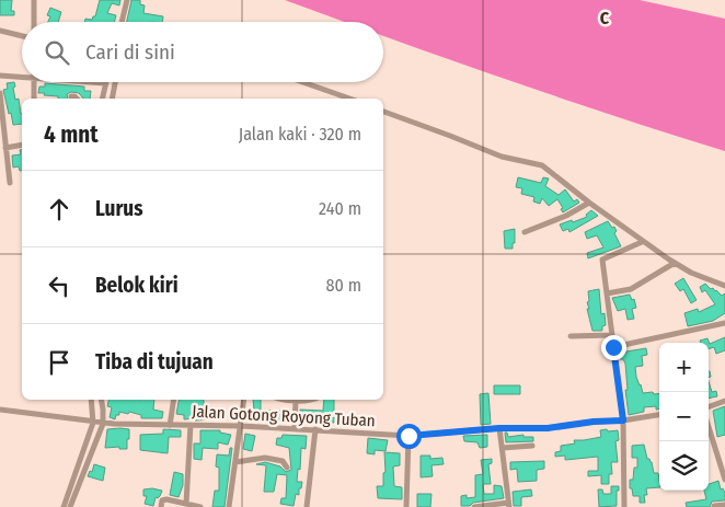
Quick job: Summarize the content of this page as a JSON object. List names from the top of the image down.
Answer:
{
  "streets": {
    "street": ["Jalan Gotong Royong Tuban"]
  },
  "page": {
    "search": "Cari di sini",
    "heading": ["4 mnt", "Jalan kaki · 320 m"],
    "list": [
      ["Lurus", "240 m"],
      ["Belok kiri", "80 m"],
      "Tiba di tujuan"
    ],
    "map_buttons": ["+", "−"]
  },
  "grid": {
    "columns": ["C"]
  }
}
